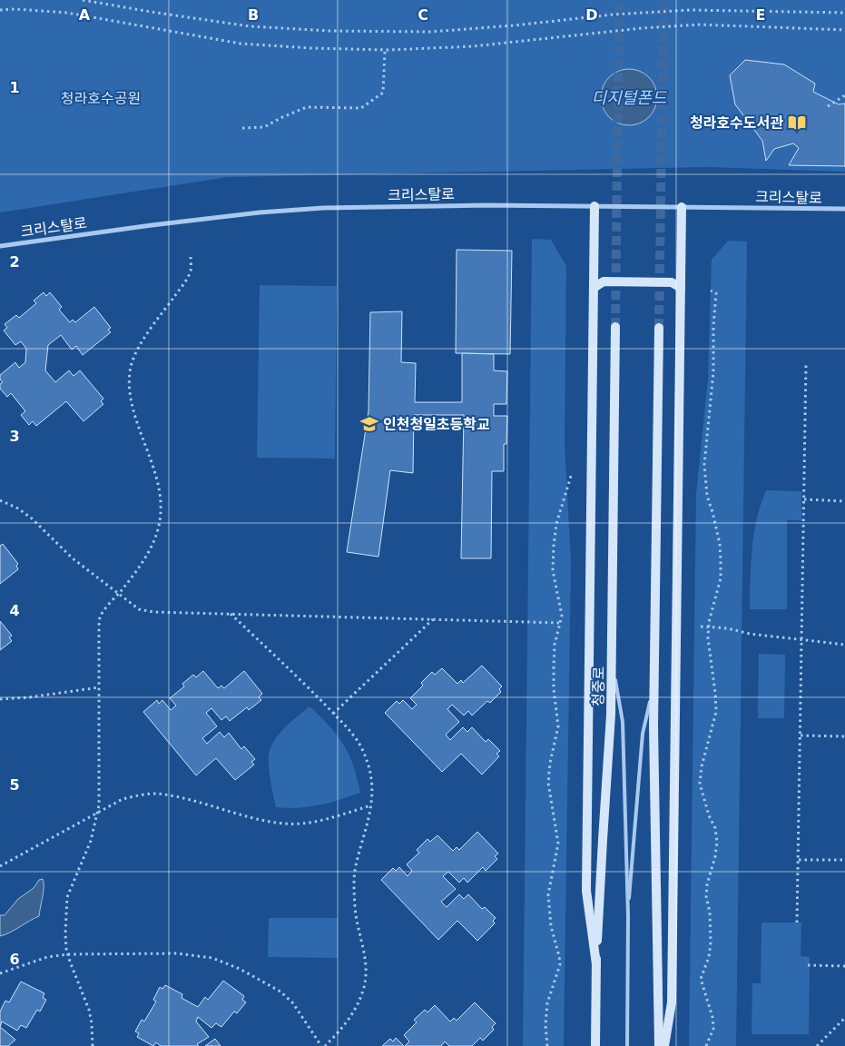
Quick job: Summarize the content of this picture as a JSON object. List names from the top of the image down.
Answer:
{
  "streets": {
    "street": ["크리스탈로", "청중로"]
  },
  "water": ["디지털폰드"],
  "parks": ["청라호수공원"],
  "places": {
    "library": ["청라호수도서관"],
    "school or university": ["인천청일초등학교"]
  },
  "grid": {
    "columns": [
      "A",
      "B",
      "C",
      "D",
      "E"
    ],
    "rows": [
      "1",
      "2",
      "3",
      "4",
      "5",
      "6"
    ]
  }
}
